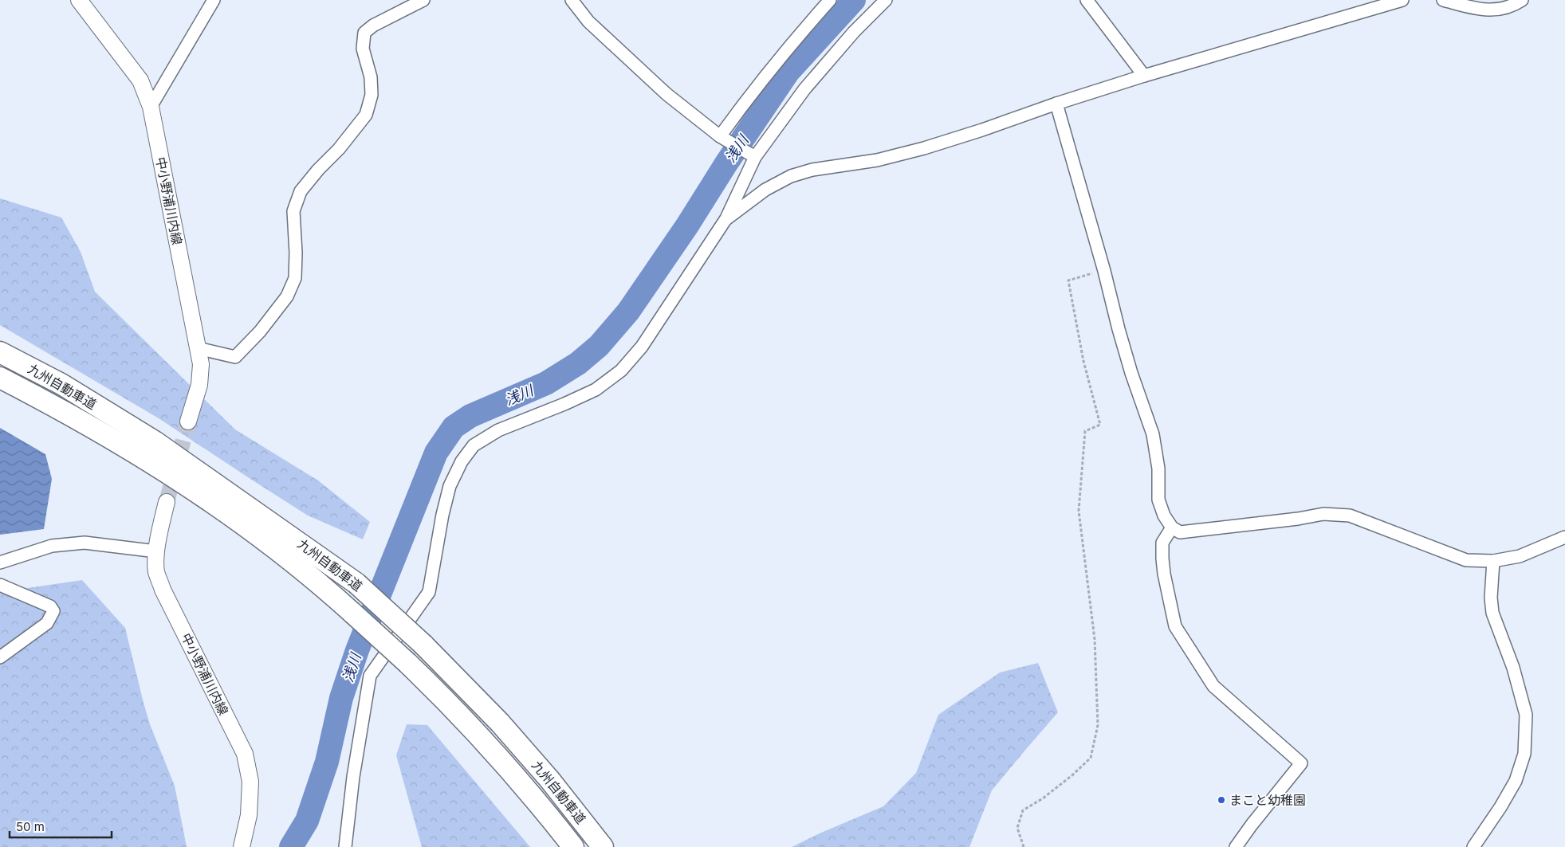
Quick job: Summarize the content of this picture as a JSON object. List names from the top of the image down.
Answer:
{
  "streets": {
    "highway": ["九州自動車道"],
    "main road": ["中小野浦川内線"]
  },
  "water": ["浅川"],
  "places": ["まこと幼稚園"],
  "scale_bar": "50 m"
}
